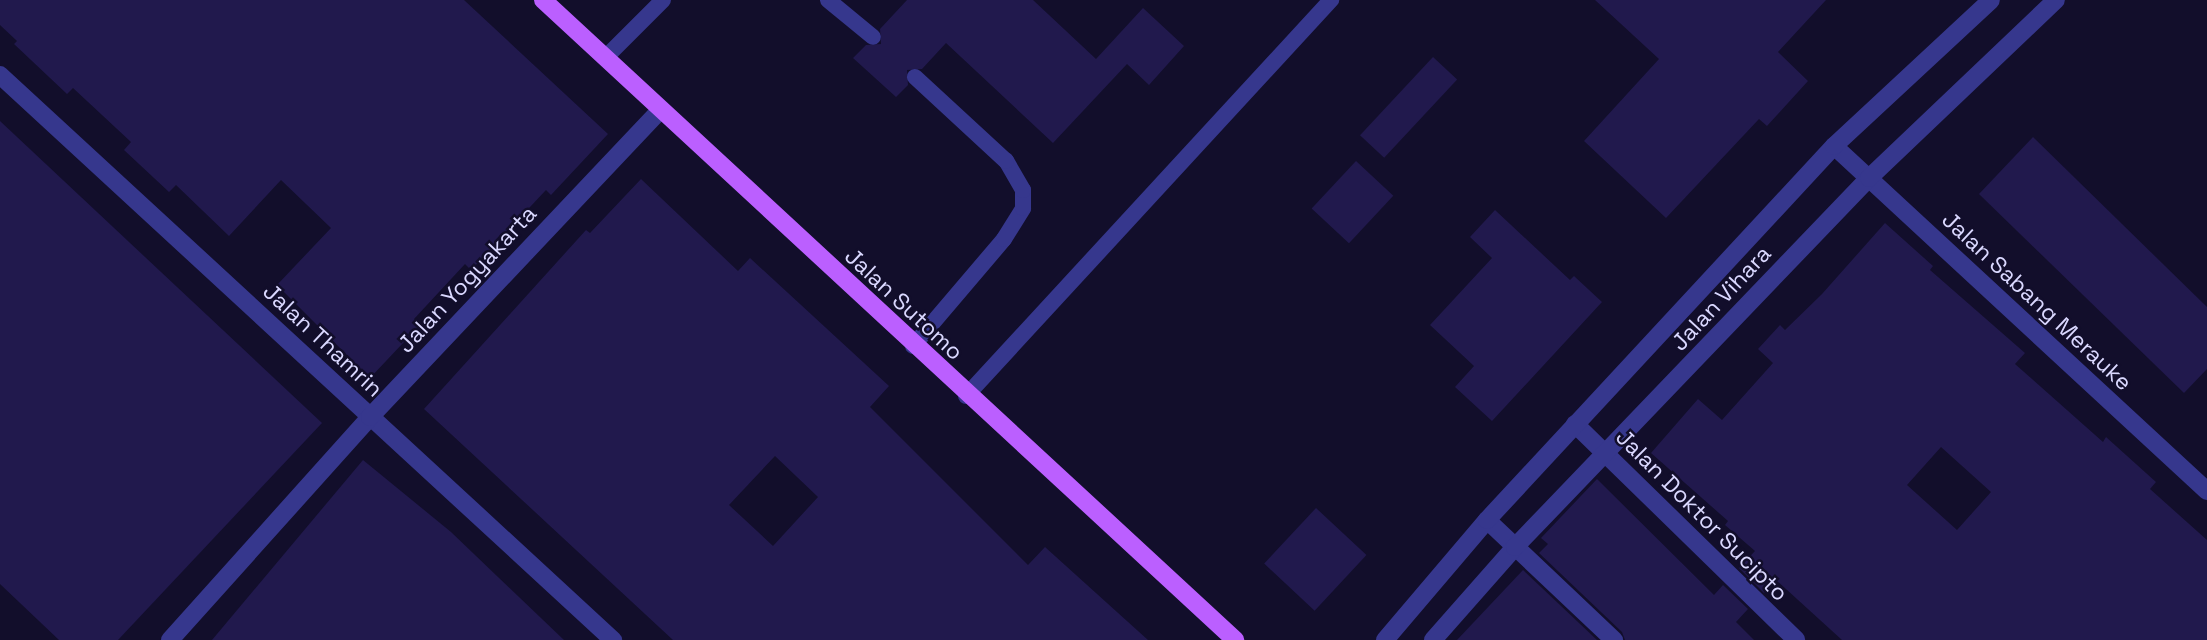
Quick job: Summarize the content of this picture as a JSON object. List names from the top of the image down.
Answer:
{
  "streets": {
    "main road": ["Jalan Sutomo"],
    "street": [
      "Jalan Yogyakarta",
      "Jalan Vihara",
      "Jalan Sabang Merauke",
      "Jalan Thamrin",
      "Jalan Doktor Sucipto"
    ]
  },
  "crossings": [
    ["Jalan Yogyakarta", "Jalan Sutomo"],
    ["Jalan Yogyakarta", "Jalan Thamrin"],
    ["Jalan Vihara", "Jalan Sabang Merauke"],
    ["Jalan Vihara", "Jalan Doktor Sucipto"]
  ]
}
